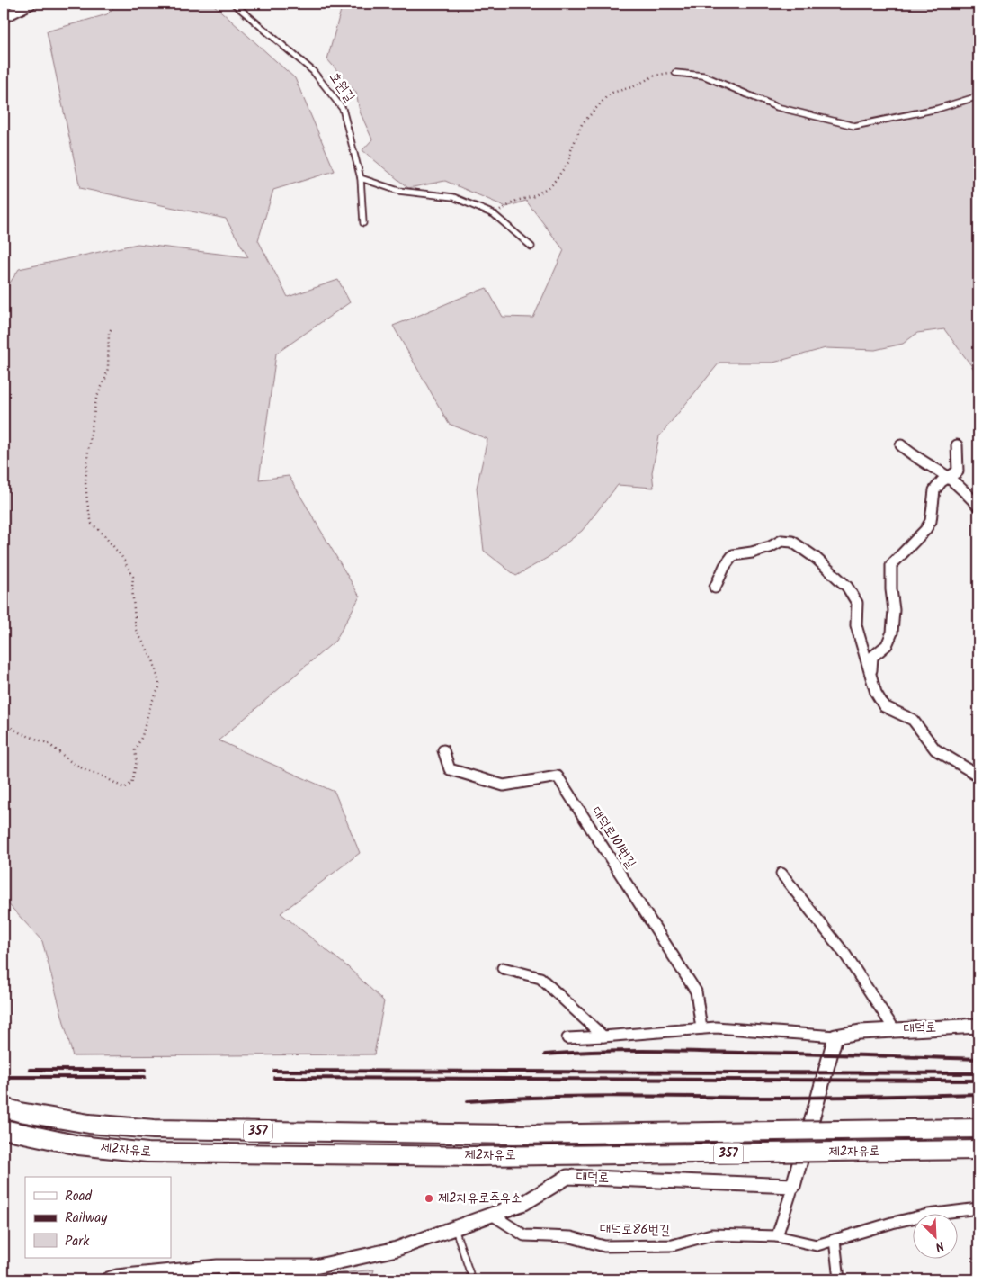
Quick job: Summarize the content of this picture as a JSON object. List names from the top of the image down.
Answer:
{
  "streets": {
    "highway": ["357", "제2자유로"],
    "street": ["대덕로101번길", "대덕로", "대덕로86번길"],
    "lane": ["호원길"]
  },
  "crossings": [
    ["대덕로101번길", "대덕로"],
    ["대덕로", "대덕로86번길"]
  ],
  "places": ["제2자유로주유소"],
  "legend": ["Road", "Railway", "Park"],
  "north": "bottom right"
}
